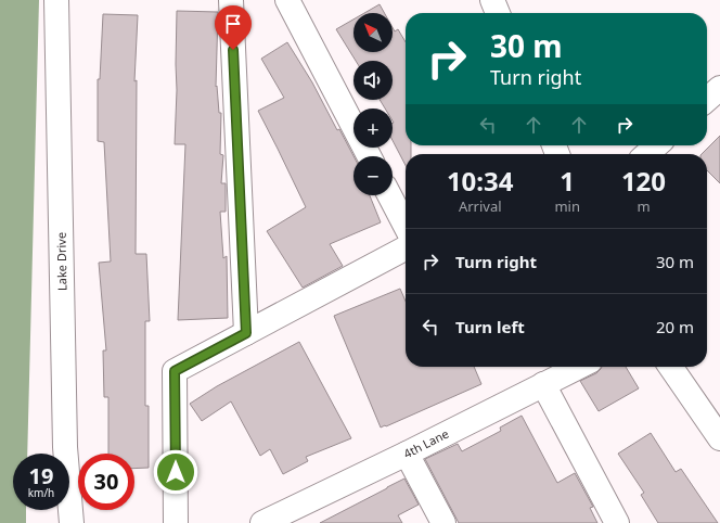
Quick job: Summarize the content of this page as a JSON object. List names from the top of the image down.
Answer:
{
  "streets": {
    "street": ["Lake Drive", "4th Lane"]
  },
  "north": "top left",
  "page": {
    "map_buttons": ["+", "−"],
    "turn": ["30 m", "Turn right"],
    "eta": [
      "10:34",
      "Arrival",
      "1",
      "min",
      "120",
      "m"
    ],
    "list": [
      {
        "name": "Turn right",
        "value": "30 m"
      },
      {
        "name": "Turn left",
        "value": "20 m"
      }
    ],
    "speed": "19 km/h",
    "limit": "30"
  }
}
